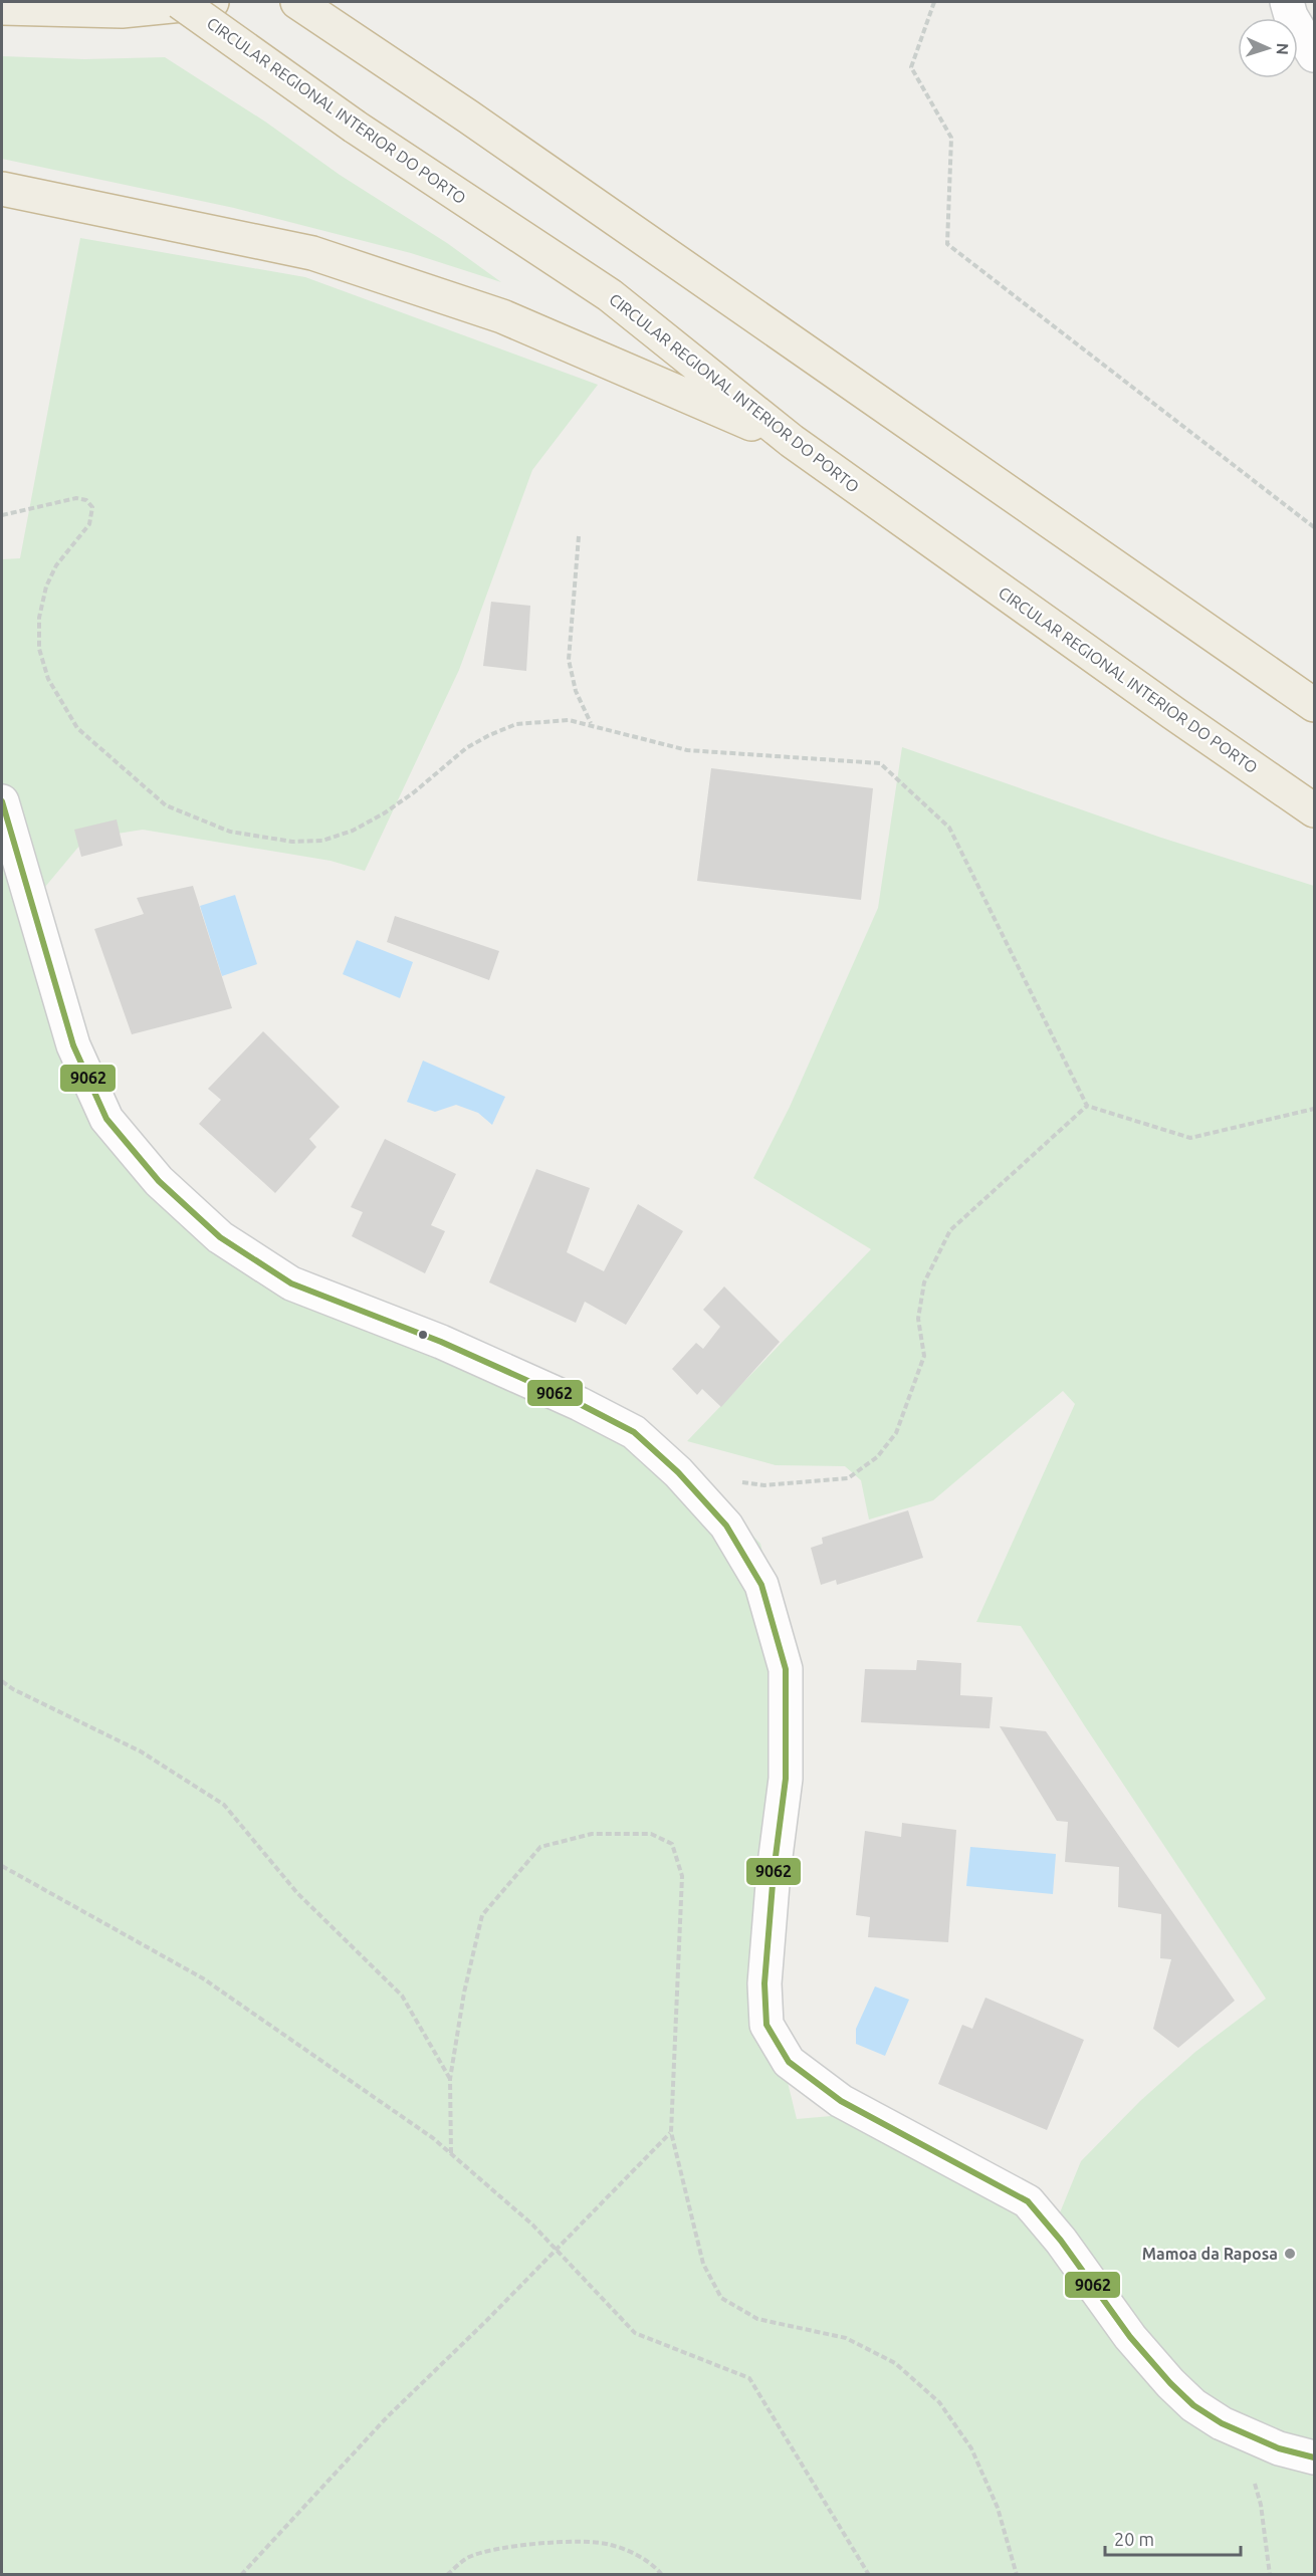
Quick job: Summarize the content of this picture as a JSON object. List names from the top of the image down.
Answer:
{
  "streets": {
    "highway": ["CIRCULAR REGIONAL INTERIOR DO PORTO"]
  },
  "places": ["Mamoa da Raposa"],
  "lines": ["transit line 9062"],
  "scale_bar": "20 m",
  "north": "right"
}
